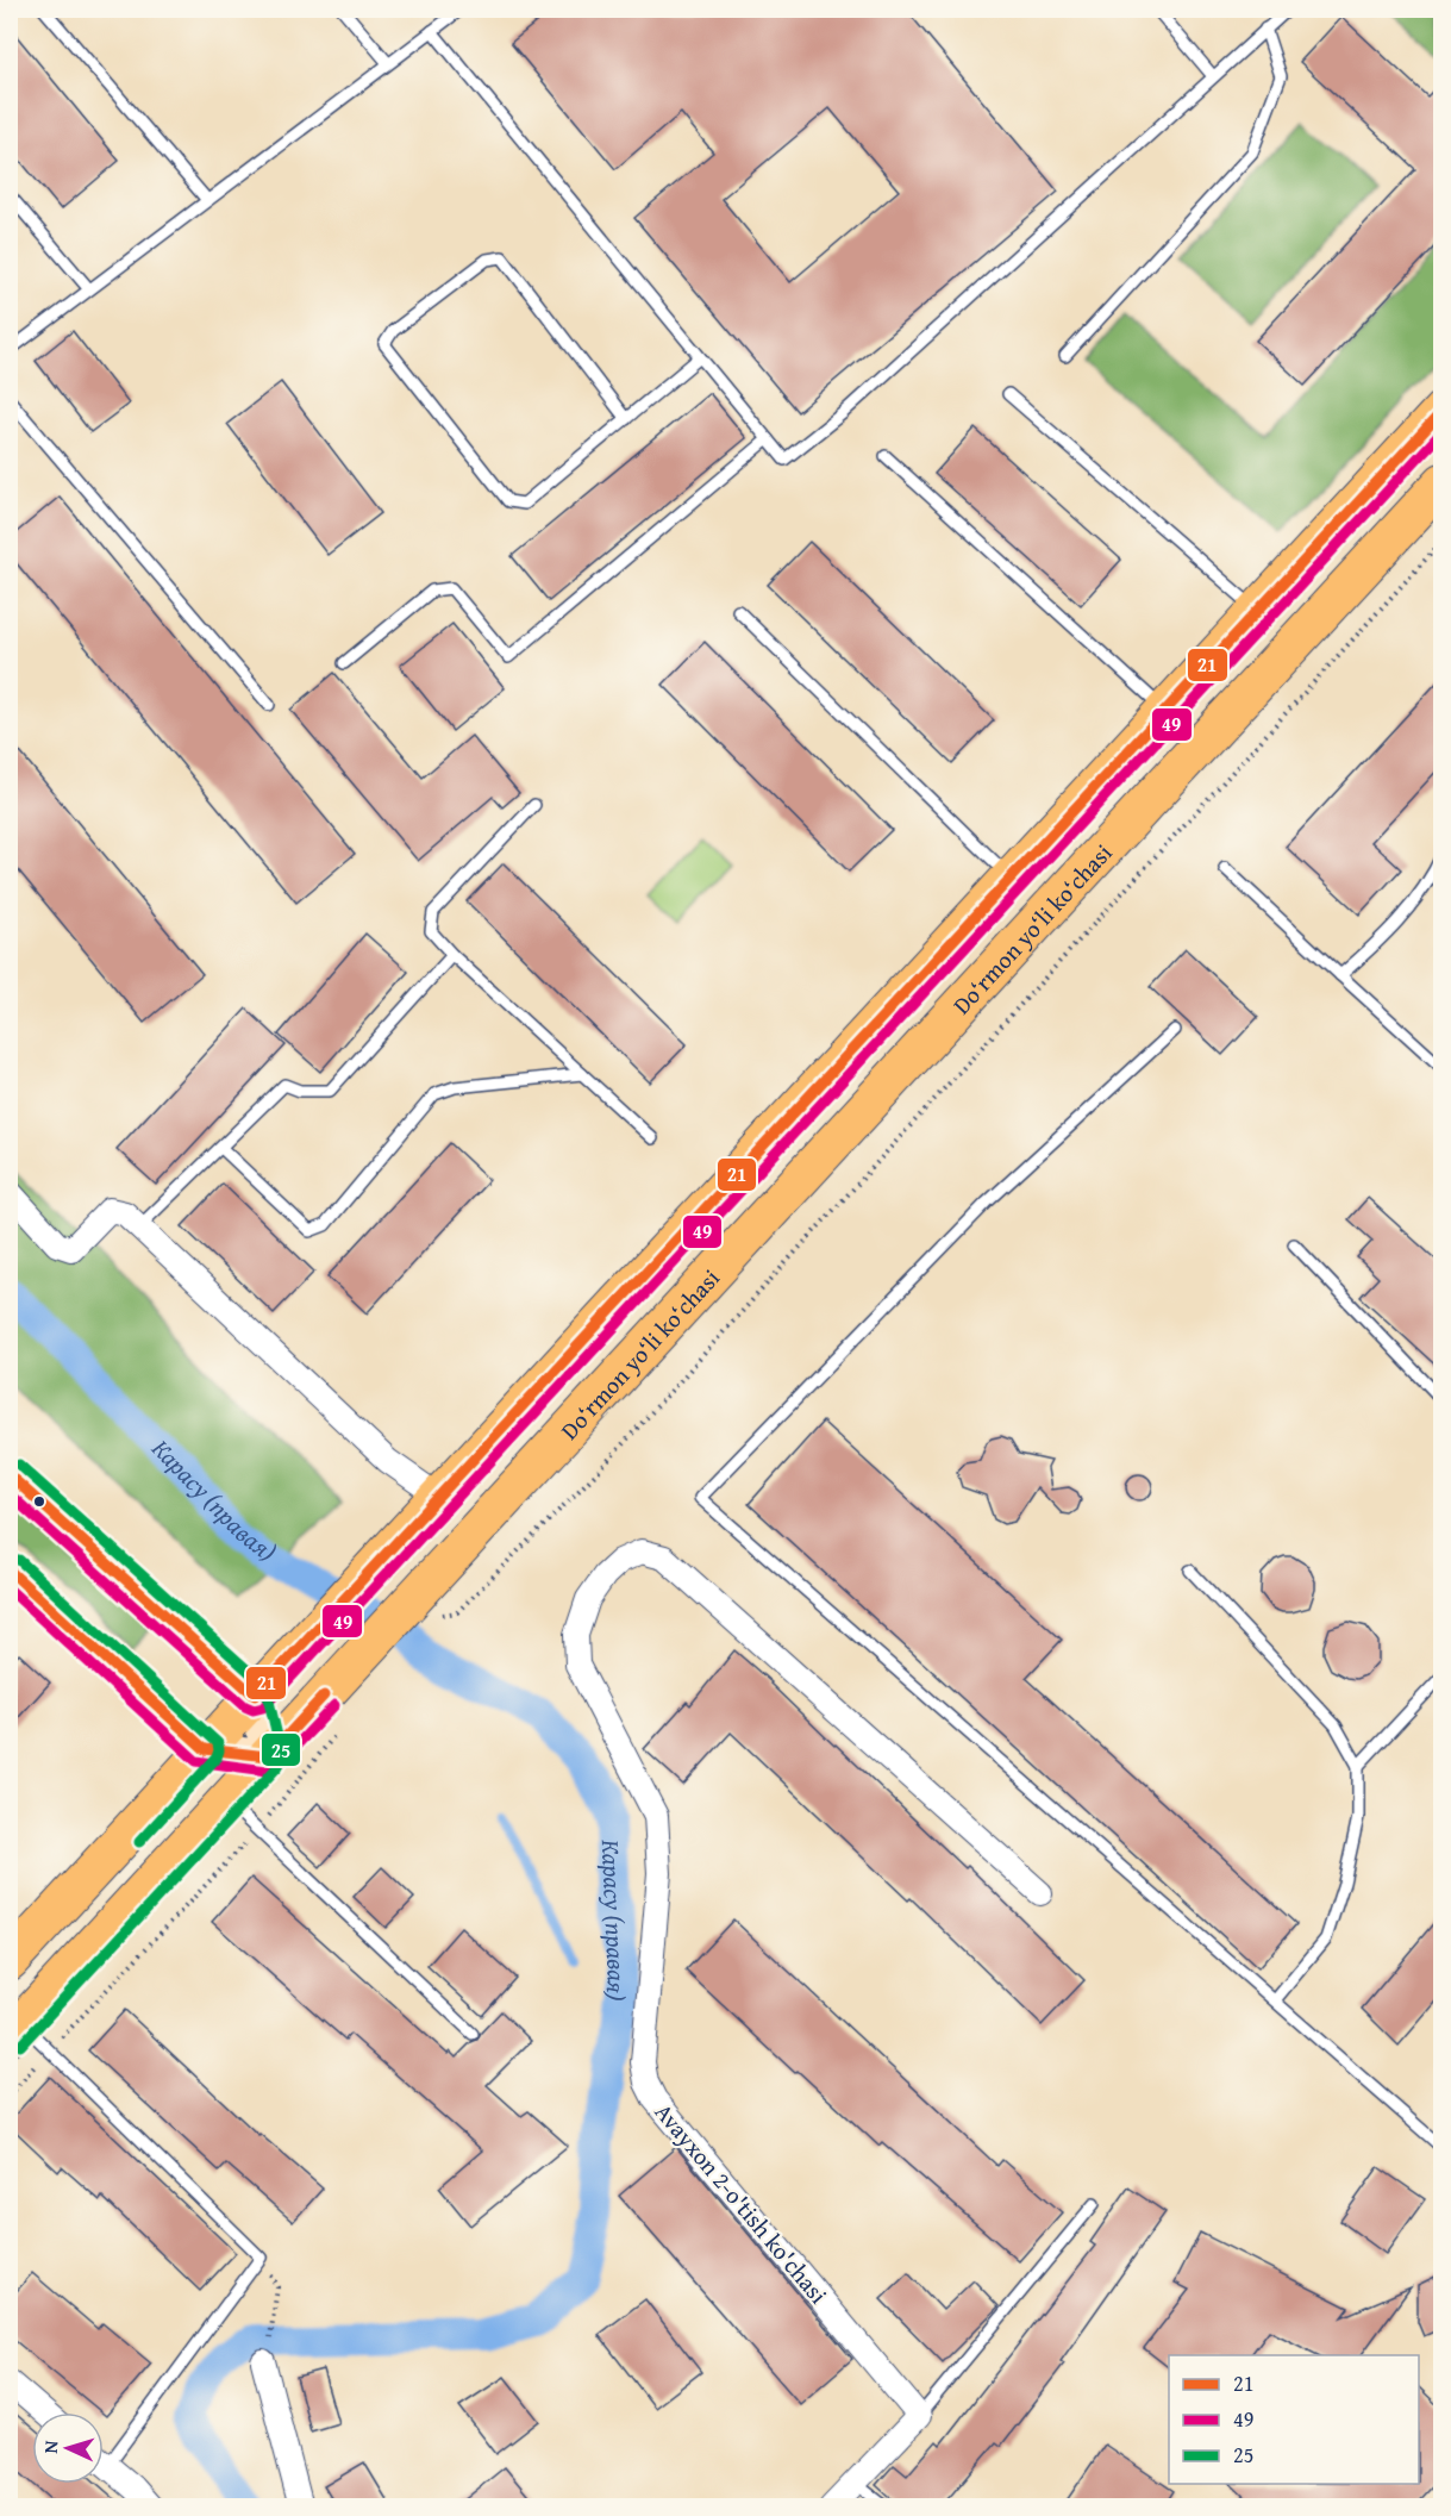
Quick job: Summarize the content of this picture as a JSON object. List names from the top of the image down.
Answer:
{
  "streets": {
    "main road": ["Do‘rmon yo‘li ko‘chasi"],
    "street": ["Avayxon 2-o'tish ko'chasi"]
  },
  "water": ["Карасу (правая)"],
  "lines": ["transit line 21", "transit line 49", "transit line 25"],
  "legend": ["21", "49", "25"],
  "north": "left"
}
